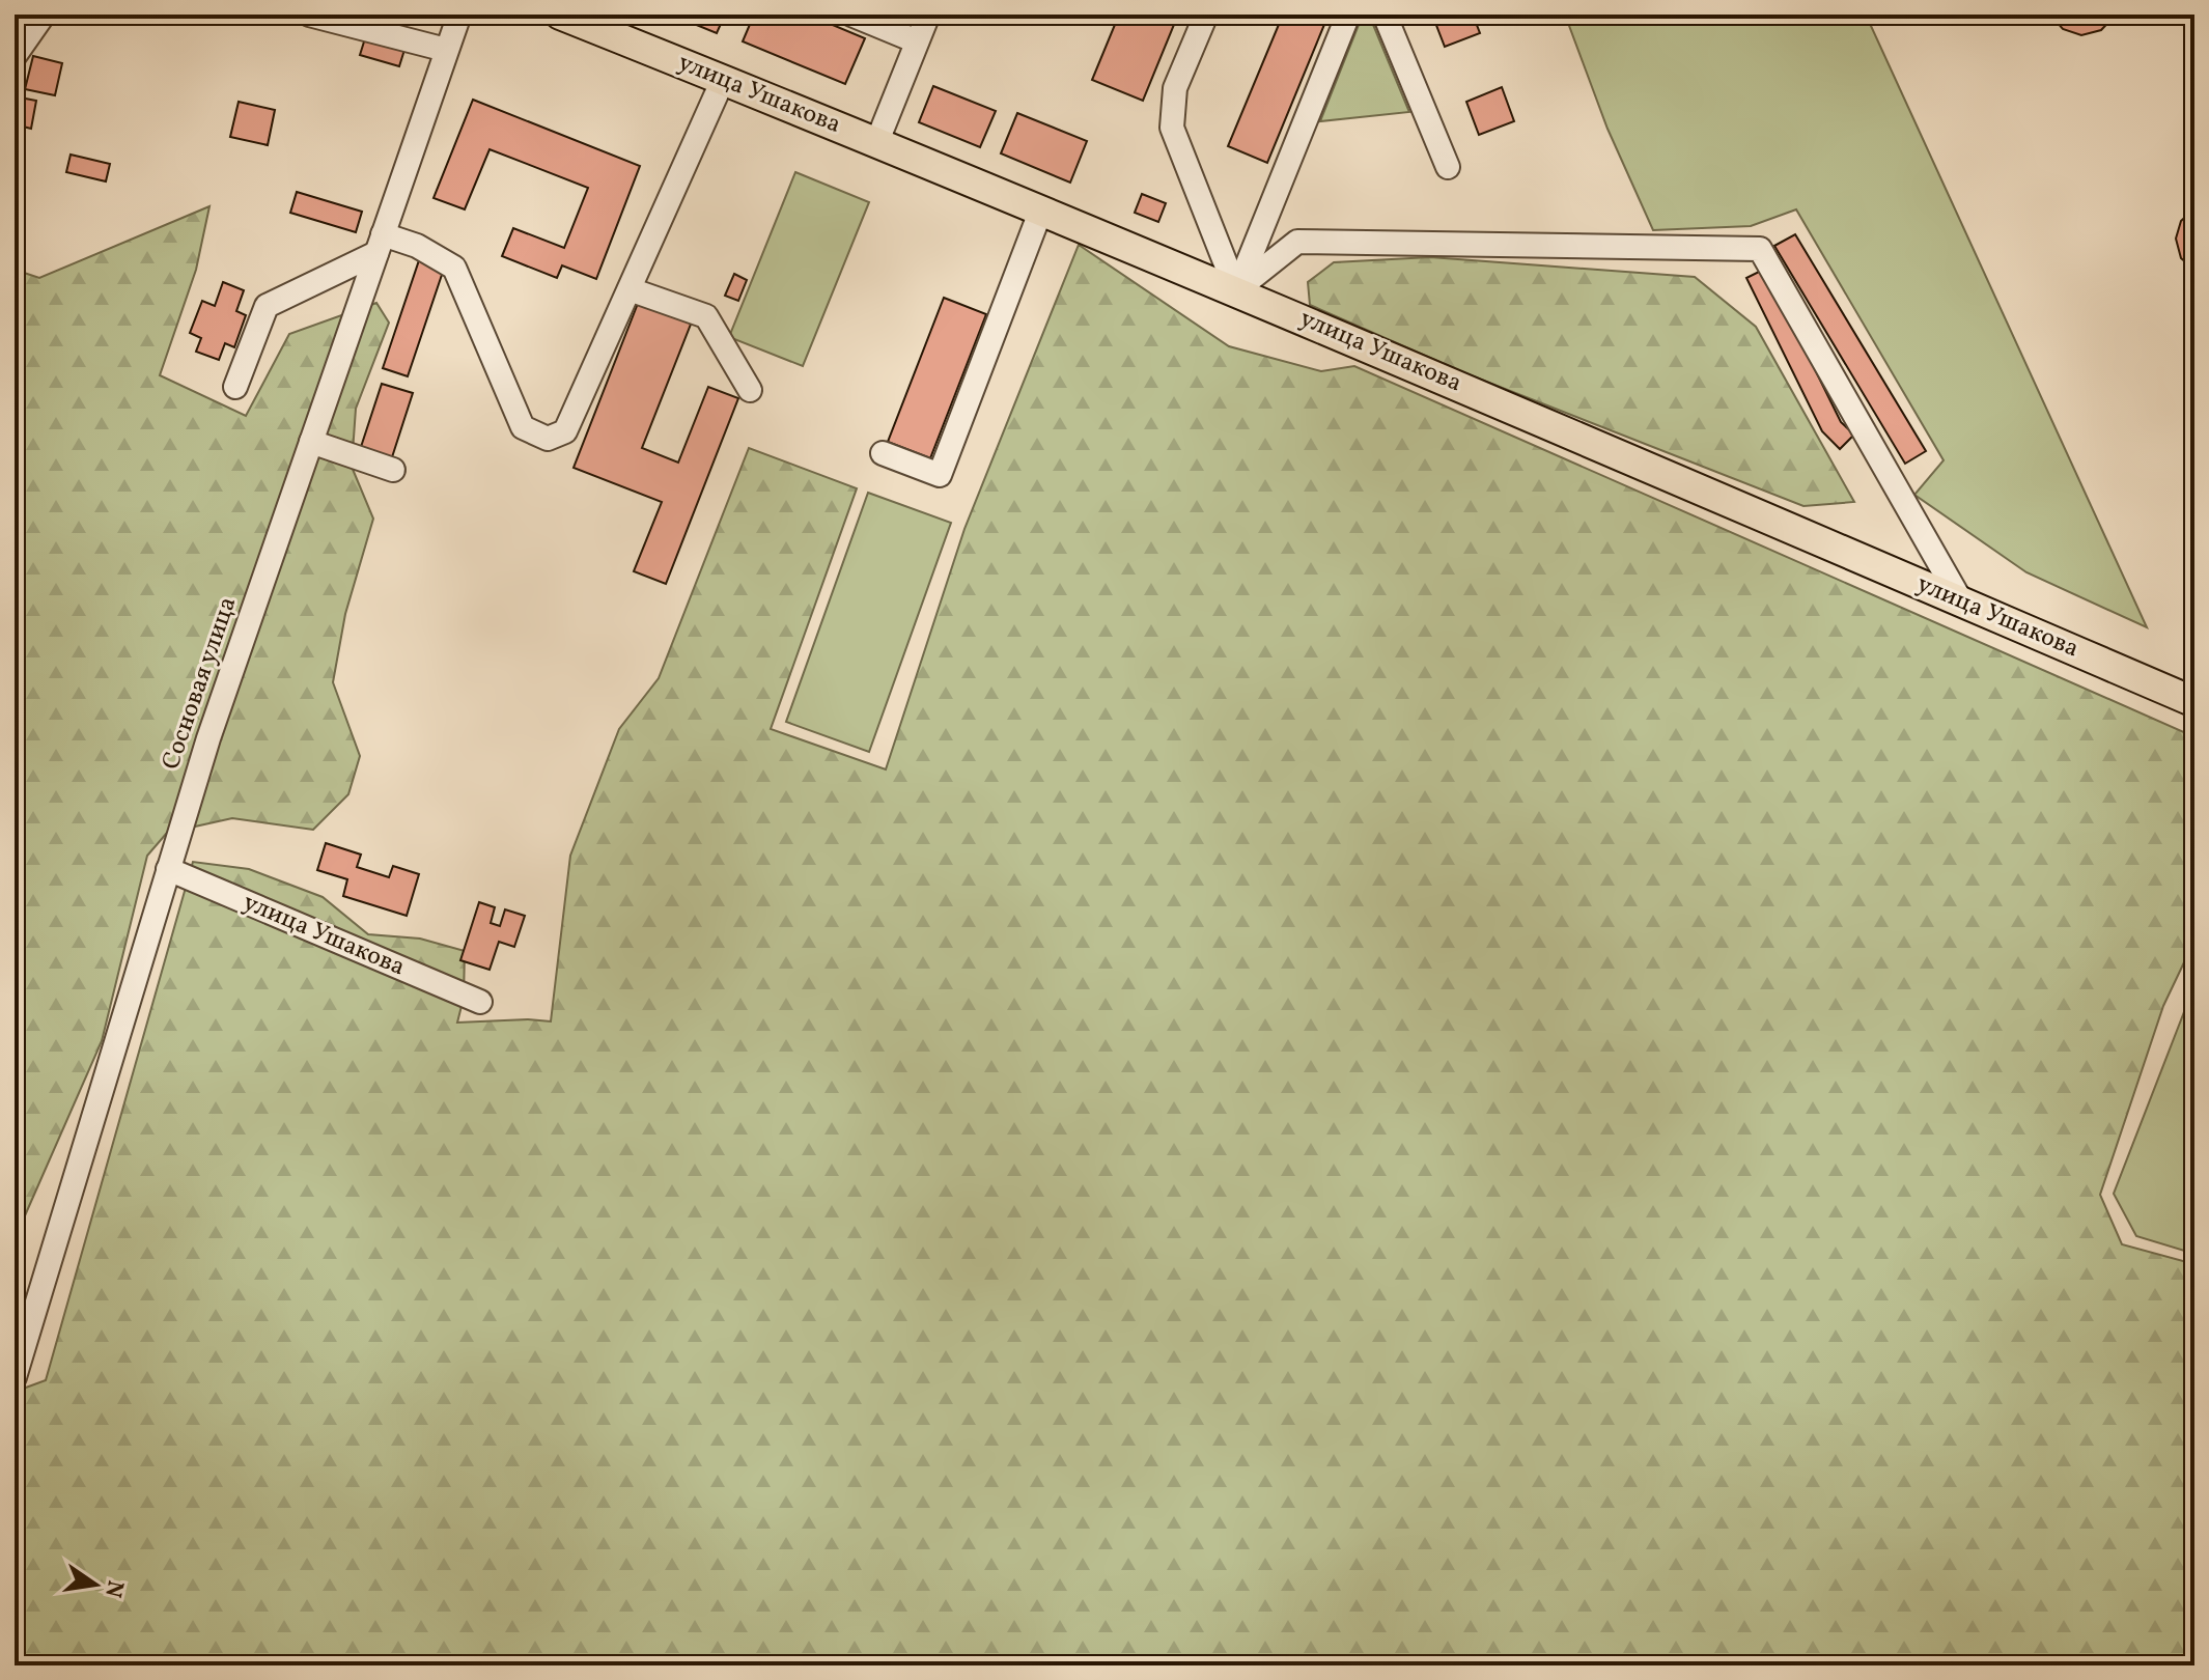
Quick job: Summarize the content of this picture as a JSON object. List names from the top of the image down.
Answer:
{
  "streets": {
    "main road": ["улица Ушакова"],
    "street": ["Сосновая улица"]
  },
  "crossings": [
    ["улица Ушакова", "Сосновая улица"]
  ],
  "north": "right"
}
